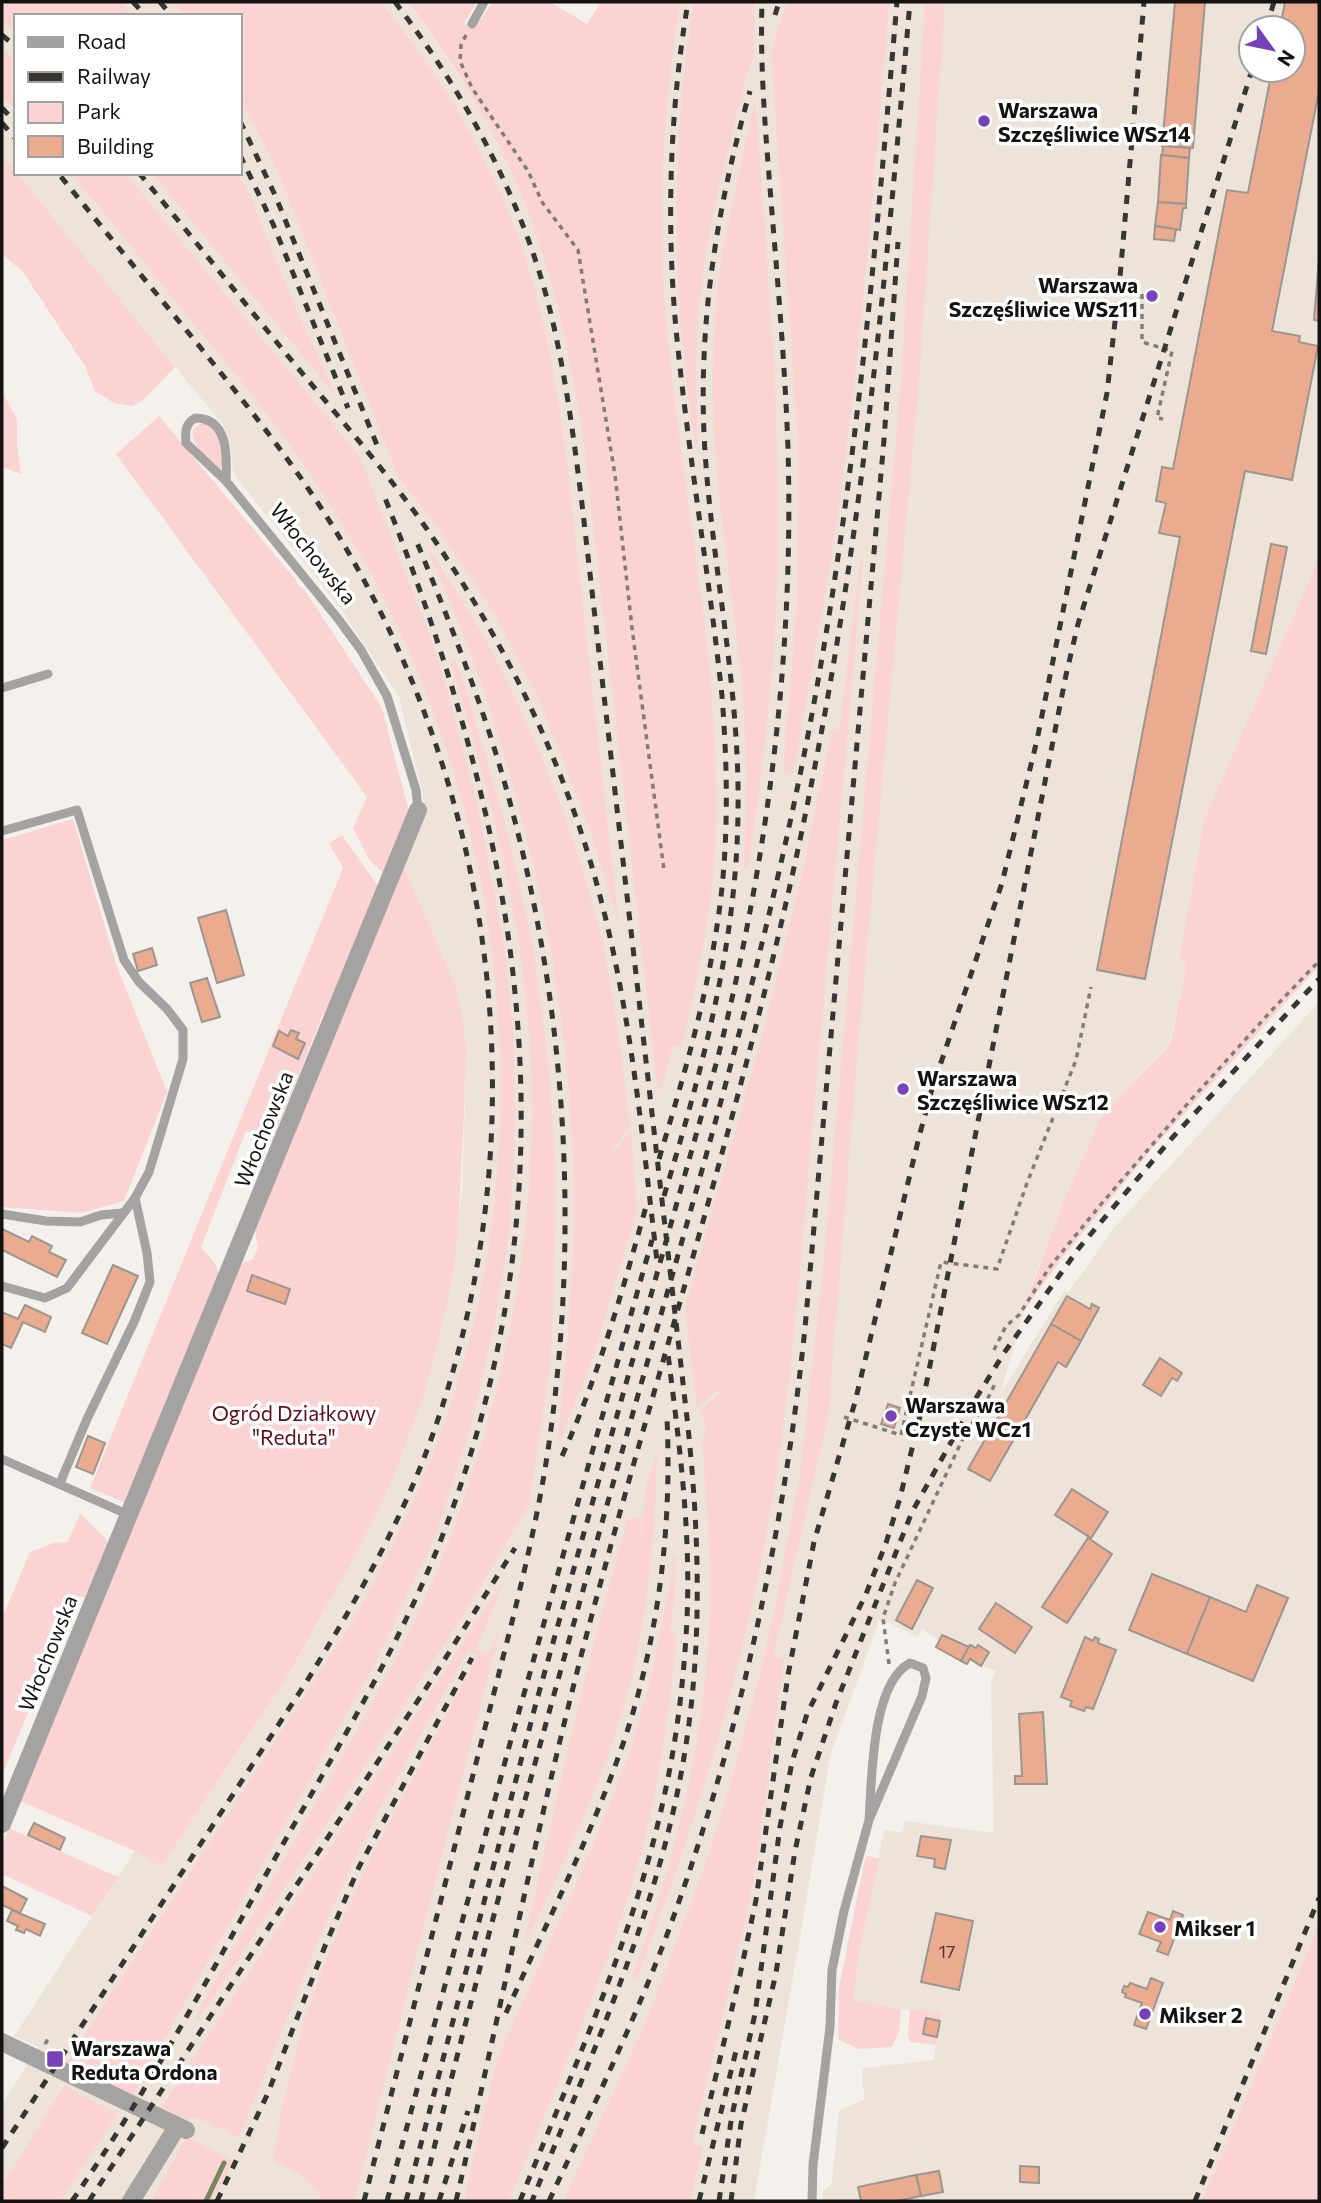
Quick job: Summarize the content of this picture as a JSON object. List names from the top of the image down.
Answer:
{
  "streets": {
    "street": ["Włochowska"]
  },
  "parks": ["Ogród Działkowy \"Reduta\""],
  "places": {
    "other": [
      "Warszawa Szczęśliwice WSz14",
      "Warszawa Szczęśliwice WSz11",
      "Warszawa Szczęśliwice WSz12",
      "Warszawa Czyste WCz1",
      "Mikser 1",
      "Mikser 2"
    ],
    "transit": ["Warszawa Reduta Ordona"]
  },
  "house_numbers": ["17"],
  "legend": [
    "Road",
    "Railway",
    "Park",
    "Building"
  ],
  "north": "bottom right"
}
